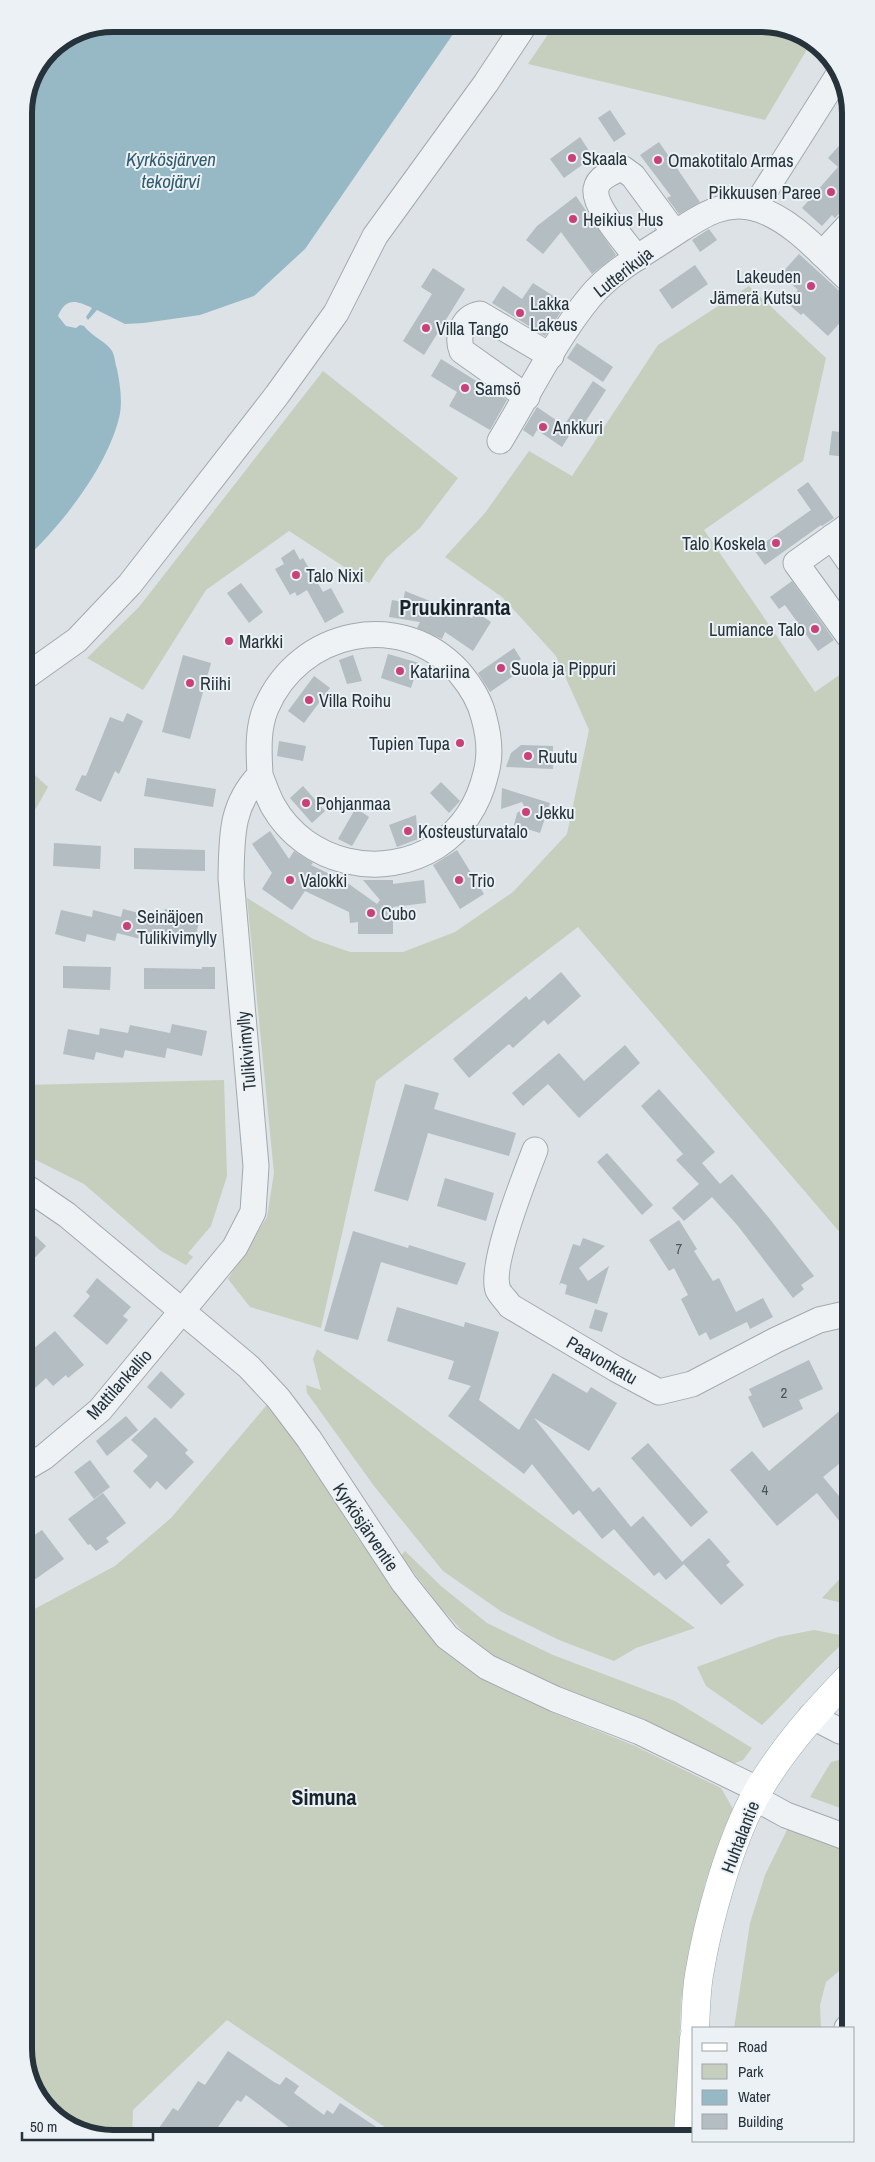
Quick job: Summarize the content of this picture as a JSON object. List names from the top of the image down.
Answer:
{
  "streets": {
    "main road": ["Huhtalantie"],
    "street": [
      "Lutterikuja",
      "Tulikivimylly",
      "Paavonkatu",
      "Mattilankallio",
      "Kyrkösjärventie"
    ]
  },
  "crossings": [
    ["Tulikivimylly", "Mattilankallio"],
    ["Tulikivimylly", "Kyrkösjärventie"],
    ["Mattilankallio", "Kyrkösjärventie"],
    ["Kyrkösjärventie", "Huhtalantie"]
  ],
  "districts": ["Pruukinranta", "Simuna"],
  "water": ["Kyrkösjärven tekojärvi"],
  "places": [
    "Skaala",
    "Omakotitalo Armas",
    "Pikkuusen Paree",
    "Heikius Hus",
    "Lakeuden Jämerä Kutsu",
    "Lakka Lakeus",
    "Villa Tango",
    "Samsö",
    "Ankkuri",
    "Talo Koskela",
    "Talo Nixi",
    "Lumiance Talo",
    "Markki",
    "Suola ja Pippuri",
    "Katariina",
    "Riihi",
    "Villa Roihu",
    "Tupien Tupa",
    "Ruutu",
    "Pohjanmaa",
    "Jekku",
    "Kosteusturvatalo",
    "Valokki",
    "Trio",
    "Cubo",
    "Seinäjoen Tulikivimylly"
  ],
  "house_numbers": ["7", "2", "4"],
  "legend": [
    "Road",
    "Park",
    "Water",
    "Building"
  ],
  "scale_bar": "50 m"
}
